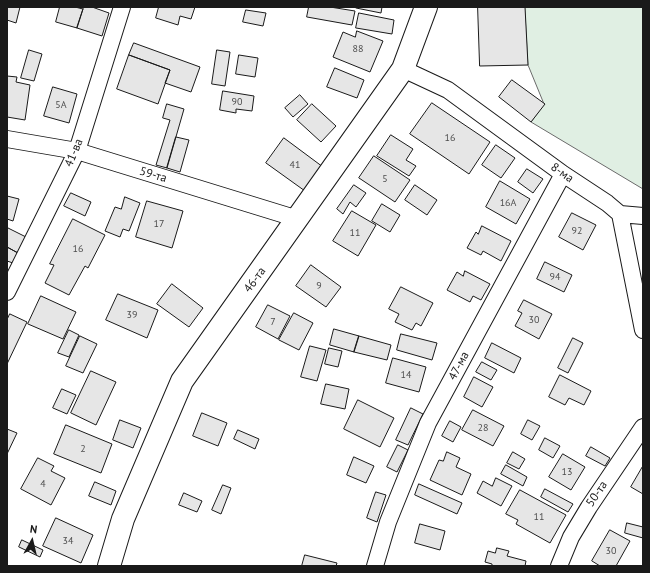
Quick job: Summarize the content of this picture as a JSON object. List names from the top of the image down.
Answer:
{
  "streets": {
    "street": [
      "41-ва",
      "8-ма",
      "59-та",
      "46-та",
      "47-ма",
      "50-та"
    ]
  },
  "crossings": [
    ["41-ва", "59-та"],
    ["8-ма", "46-та"],
    ["8-ма", "47-ма"],
    ["59-та", "46-та"]
  ],
  "house_numbers": [
    "88",
    "90",
    "5А",
    "16",
    "41",
    "5",
    "16А",
    "17",
    "92",
    "11",
    "16",
    "94",
    "9",
    "39",
    "30",
    "7",
    "14",
    "28",
    "2",
    "13",
    "4",
    "11",
    "34",
    "30"
  ],
  "north": "top"
}
